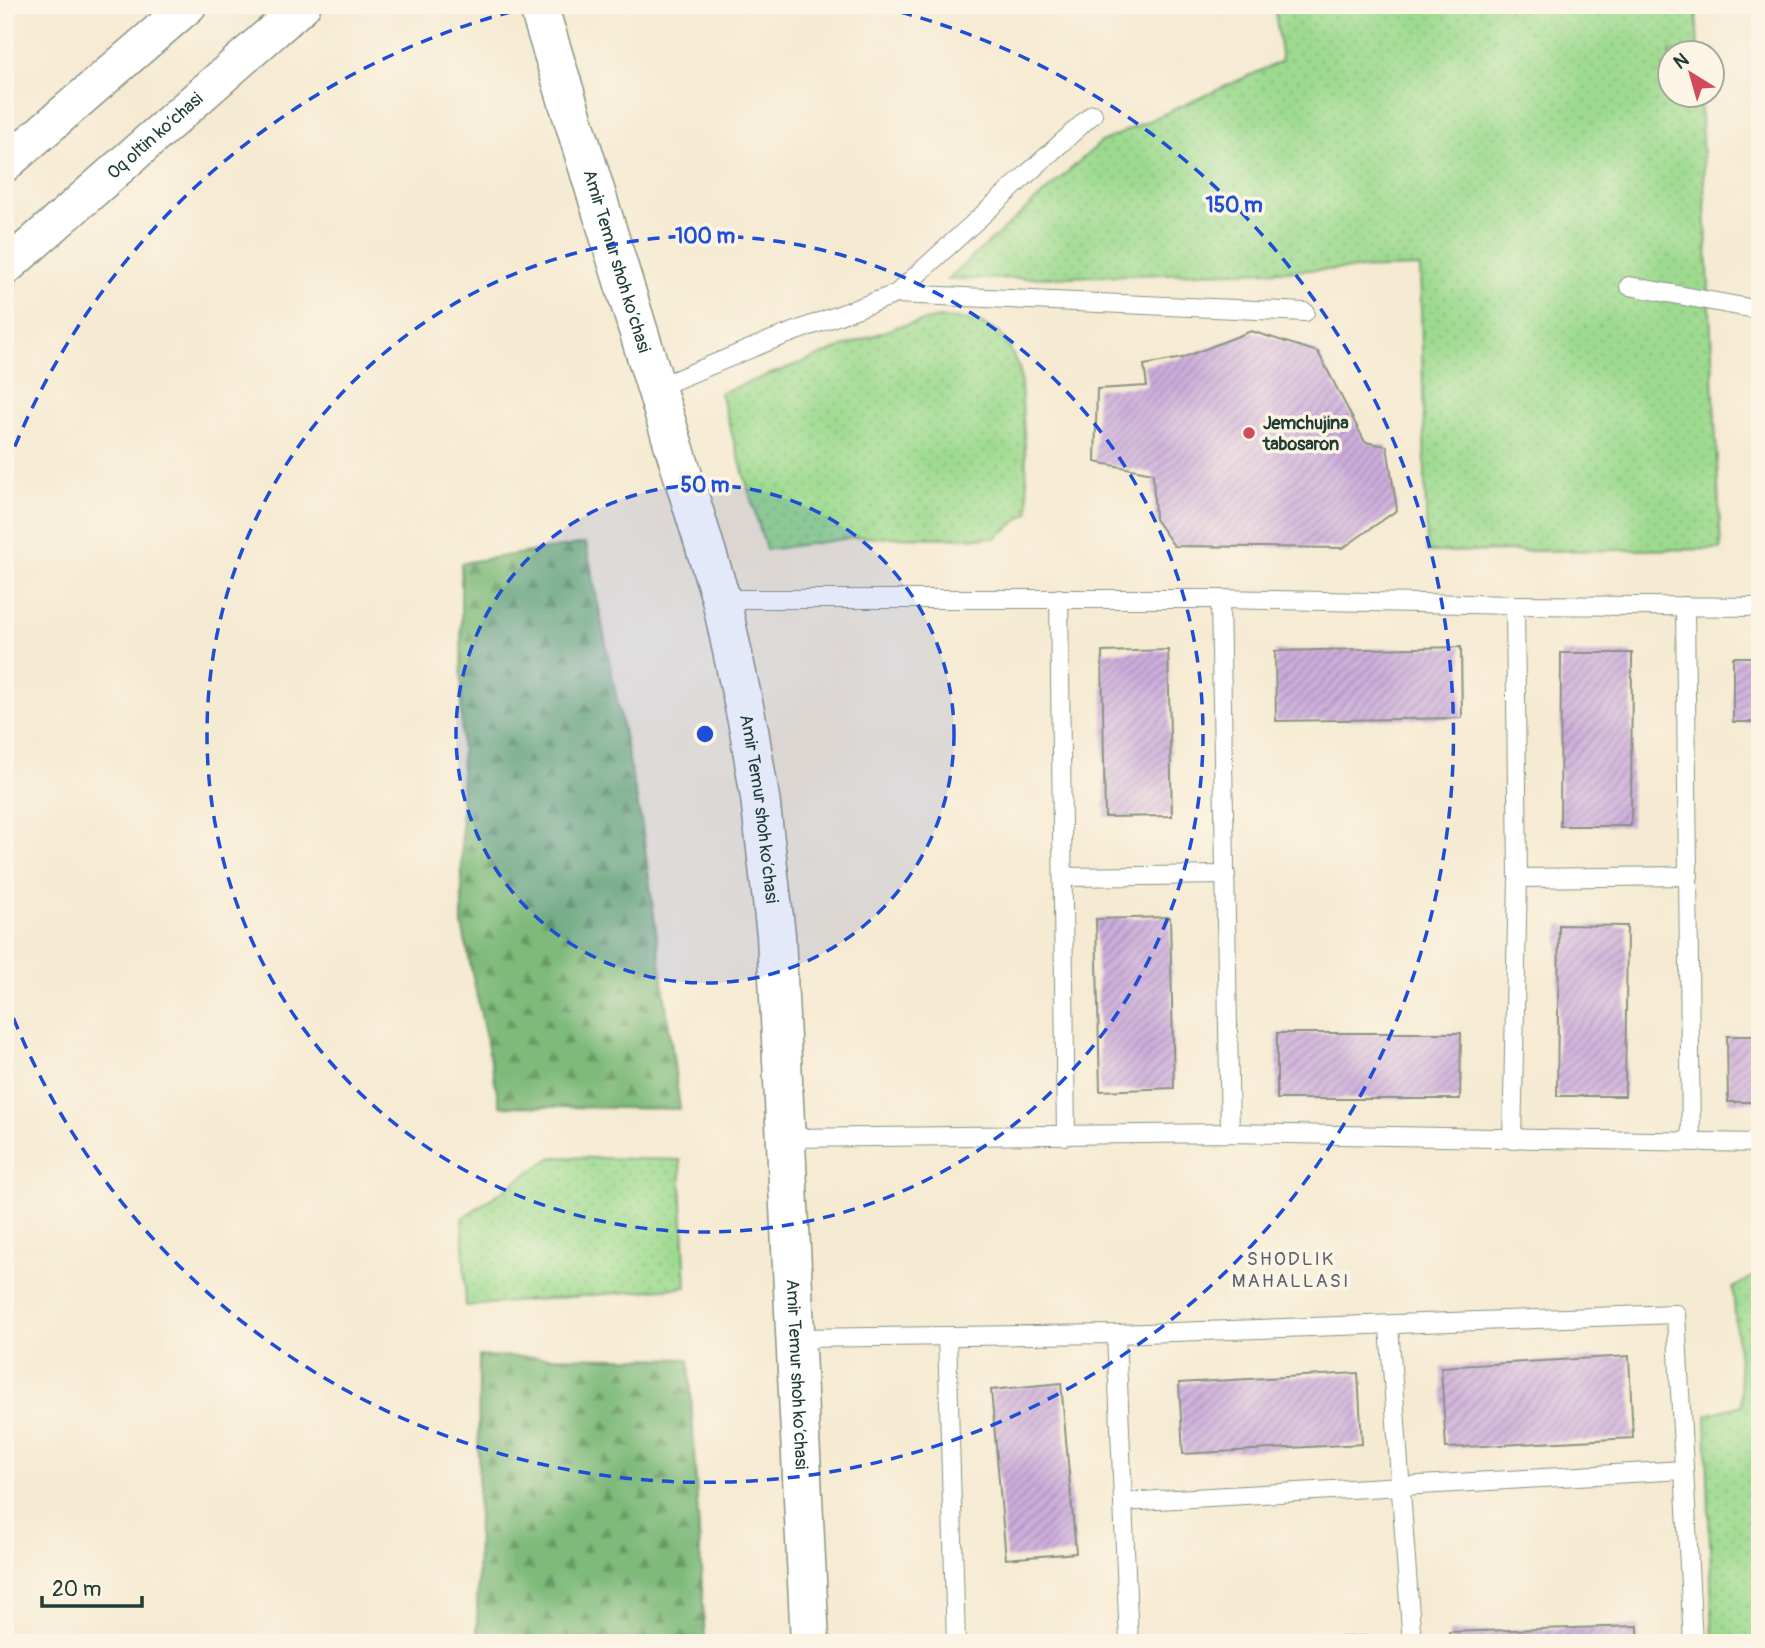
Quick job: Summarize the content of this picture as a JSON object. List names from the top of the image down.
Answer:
{
  "streets": {
    "main road": ["Amir Temur shoh ko‘chasi"],
    "street": ["Oq oltin ko‘chasi"]
  },
  "districts": ["SHODLIK MAHALLASI"],
  "places": ["Jemchujina tabosaron"],
  "scale_bar": "20 m",
  "north": "top left",
  "rings": ["150 m", "100 m", "50 m"]
}
